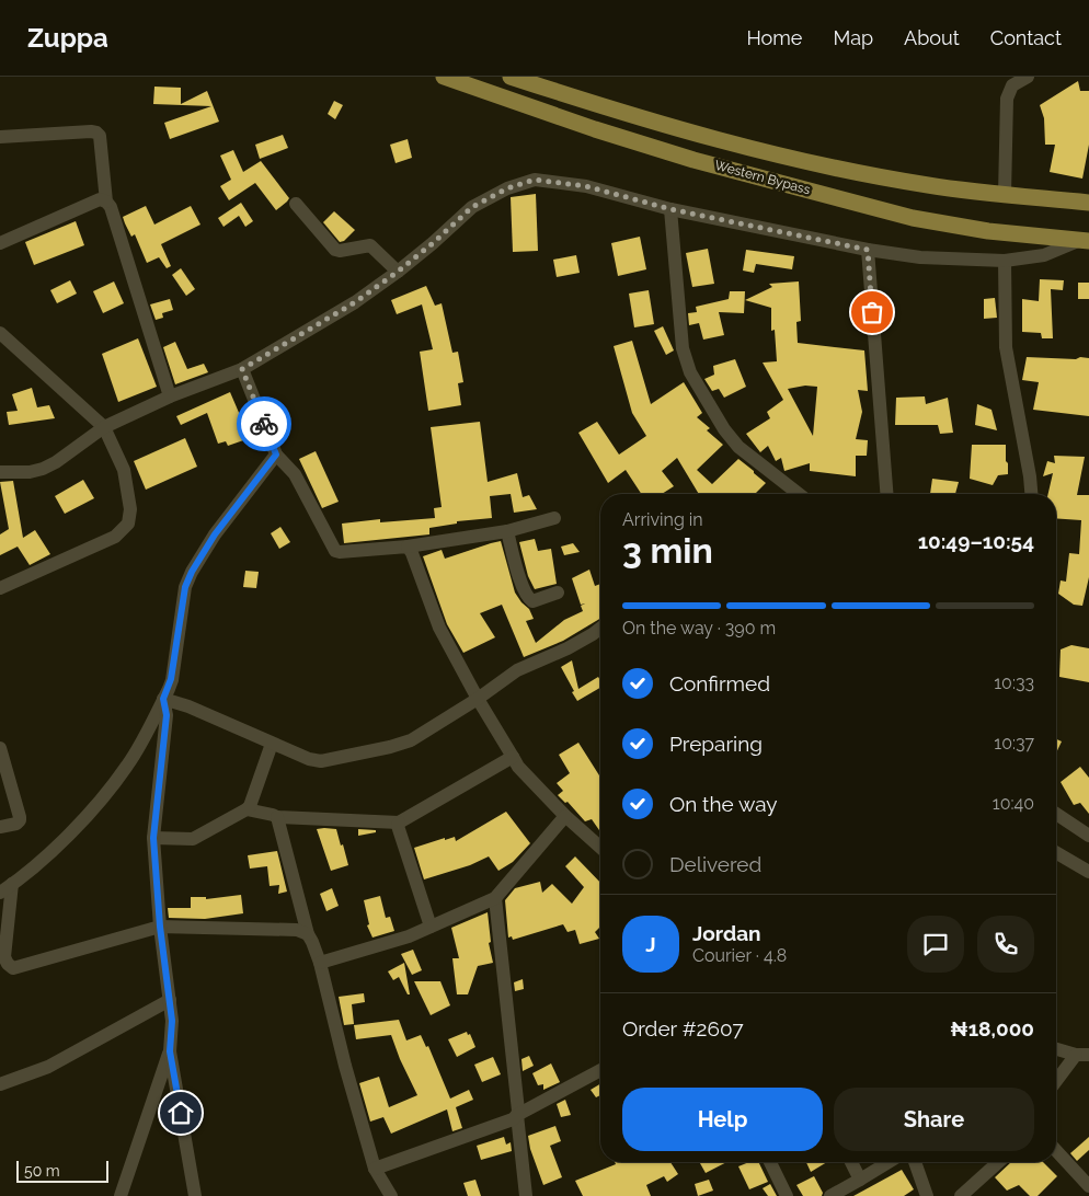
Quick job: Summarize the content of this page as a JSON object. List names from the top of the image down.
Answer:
{
  "streets": {
    "main road": ["Western Bypass"]
  },
  "scale_bar": "50 m",
  "page": {
    "header": "Zuppa",
    "nav": [
      "Home",
      "Map",
      "About",
      "Contact"
    ],
    "heading": ["3 min", "Arriving in", "10:49–10:54"],
    "panel": [
      "Jordan",
      "Courier · 4.8",
      "Order #2607",
      "₦18,000"
    ],
    "bar": "On the way · 390 m",
    "list": [
      ["Confirmed", "10:33"],
      ["Preparing", "10:37"],
      ["On the way", "10:40"],
      "Delivered"
    ],
    "round": "J",
    "buttons": ["Help", "Share"],
    "scale": "50 m"
  }
}
